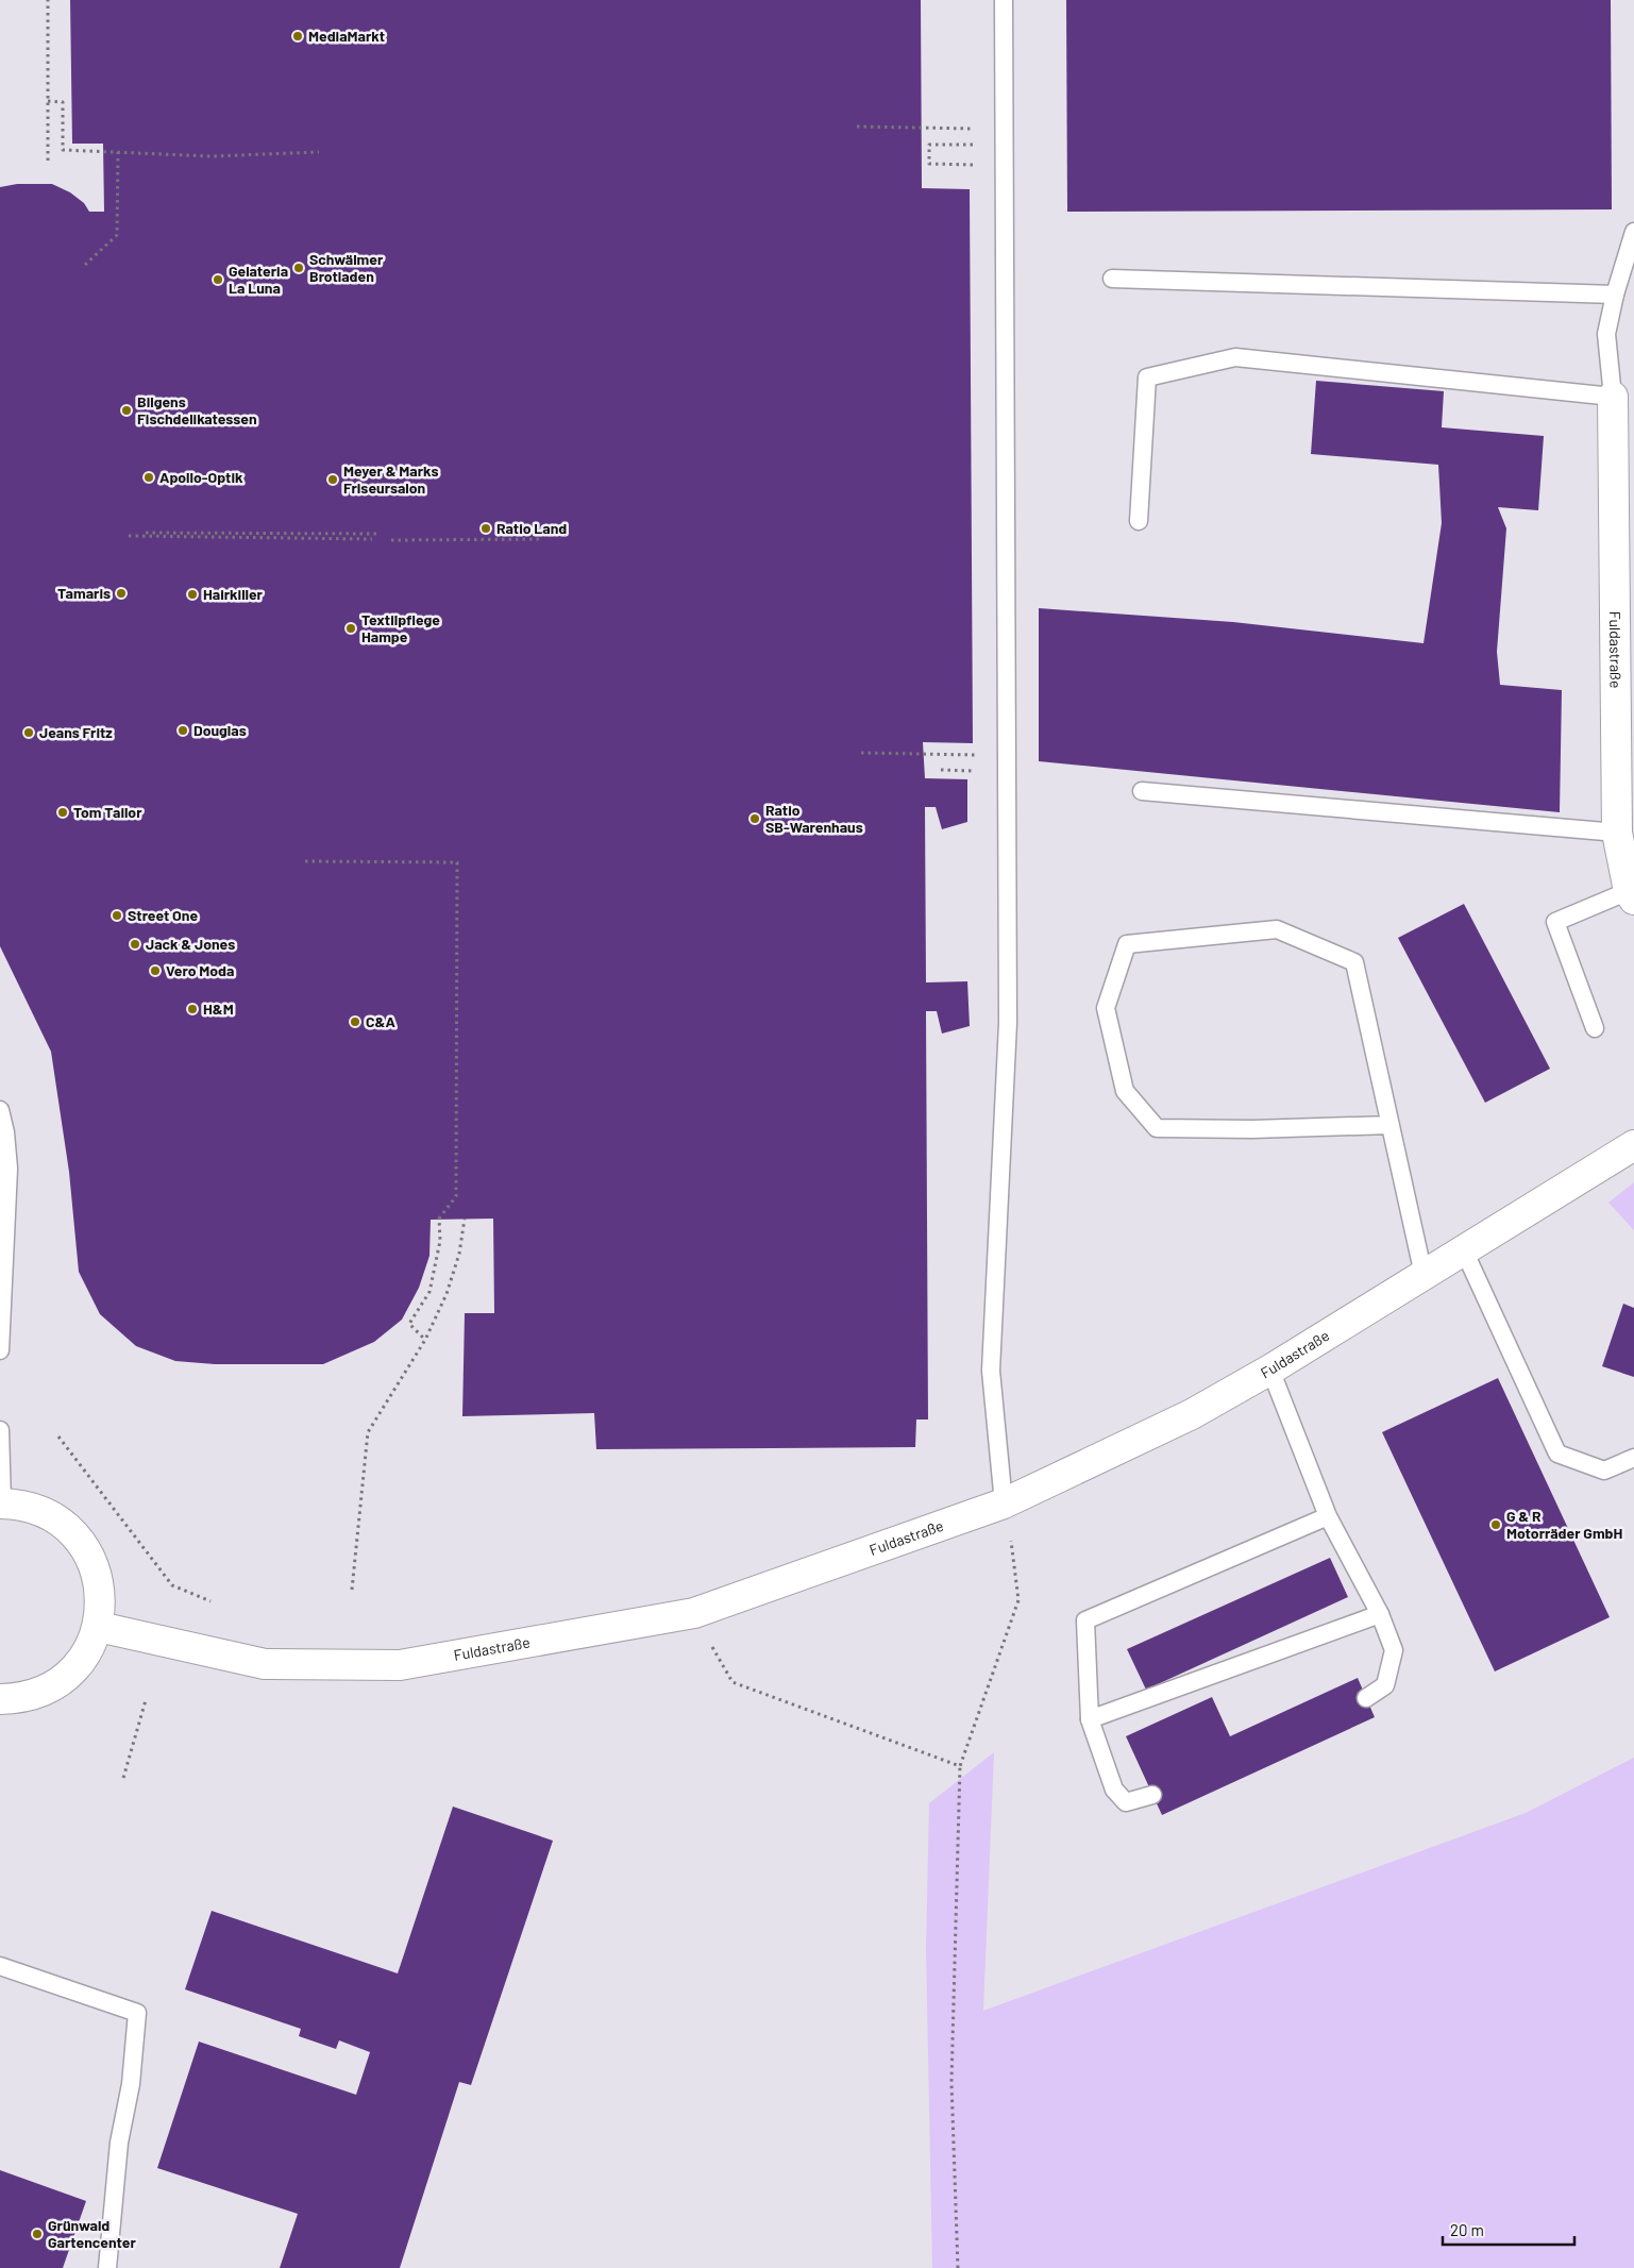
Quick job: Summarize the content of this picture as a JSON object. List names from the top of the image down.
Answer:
{
  "streets": {
    "street": ["Fuldastraße"]
  },
  "places": [
    "MediaMarkt",
    "Schwälmer Brotladen",
    "Gelateria La Luna",
    "Bilgens Fischdelikatessen",
    "Apollo-Optik",
    "Meyer & Marks Friseursalon",
    "Ratio Land",
    "Tamaris",
    "Hairkiller",
    "Textilpflege Hampe",
    "Douglas",
    "Jeans Fritz",
    "Tom Tailor",
    "Ratio SB-Warenhaus",
    "Street One",
    "Jack & Jones",
    "Vero Moda",
    "H&M",
    "C&A",
    "G & R Motorräder GmbH",
    "Grünwald Gartencenter"
  ],
  "scale_bar": "20 m"
}
